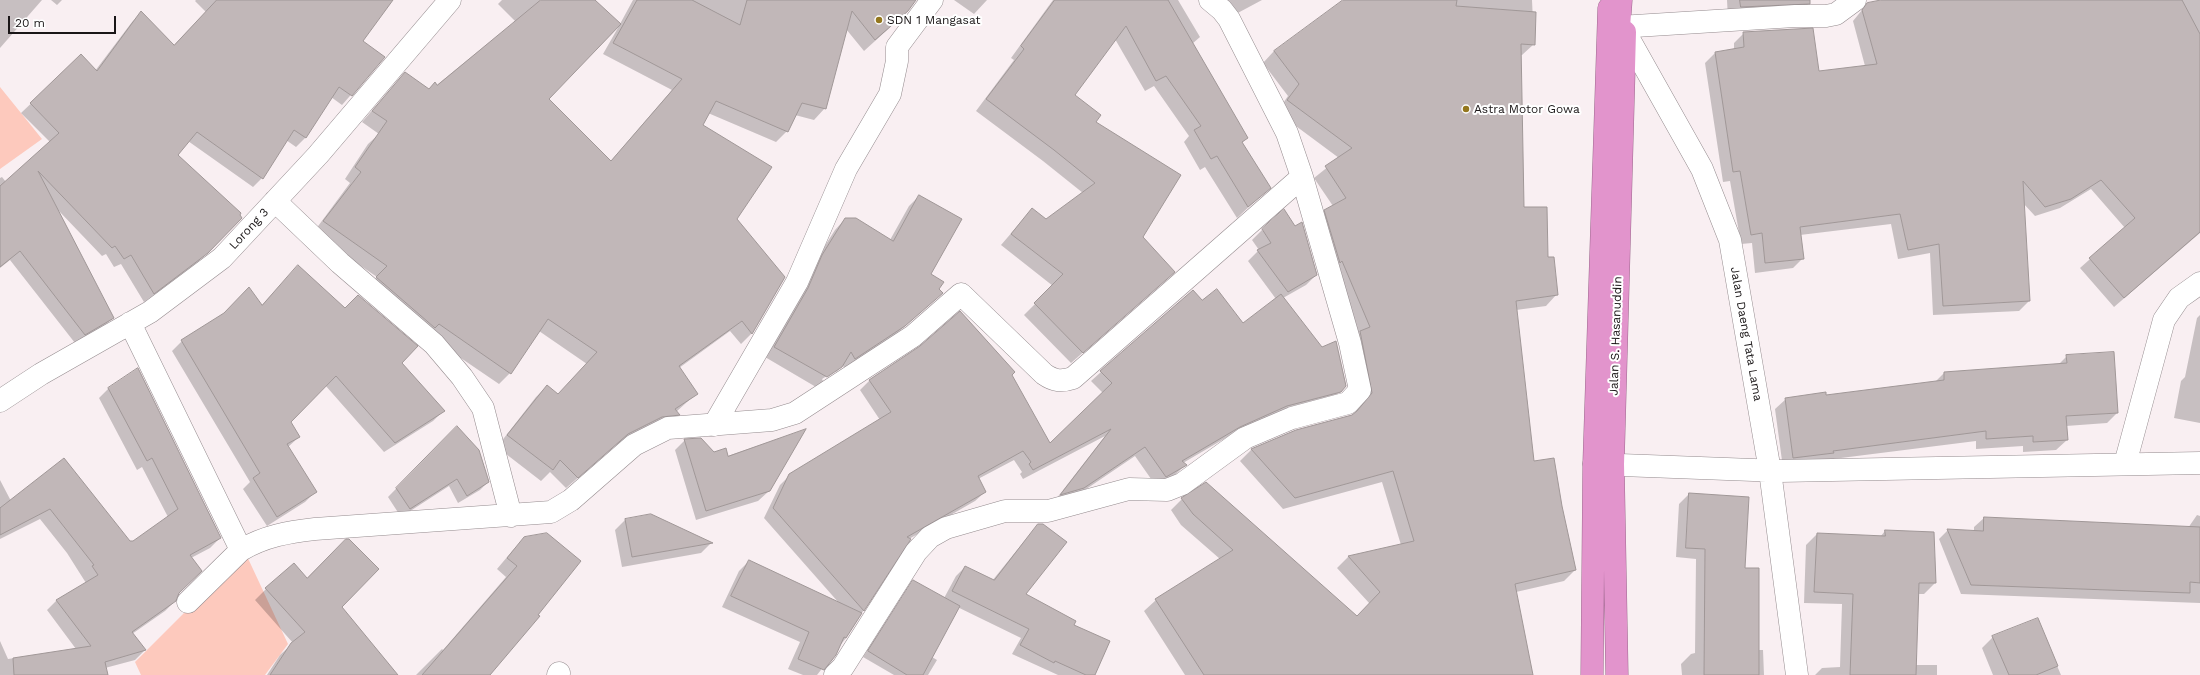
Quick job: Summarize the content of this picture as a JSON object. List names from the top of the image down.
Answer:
{
  "streets": {
    "highway": ["Jalan S. Hasanuddin"],
    "street": ["Lorong 3", "Jalan Daeng Tata Lama"]
  },
  "crossings": [
    ["Jalan Daeng Tata Lama", "Jalan S. Hasanuddin"]
  ],
  "places": ["SDN 1 Mangasat", "Astra Motor Gowa"],
  "scale_bar": "20 m"
}
